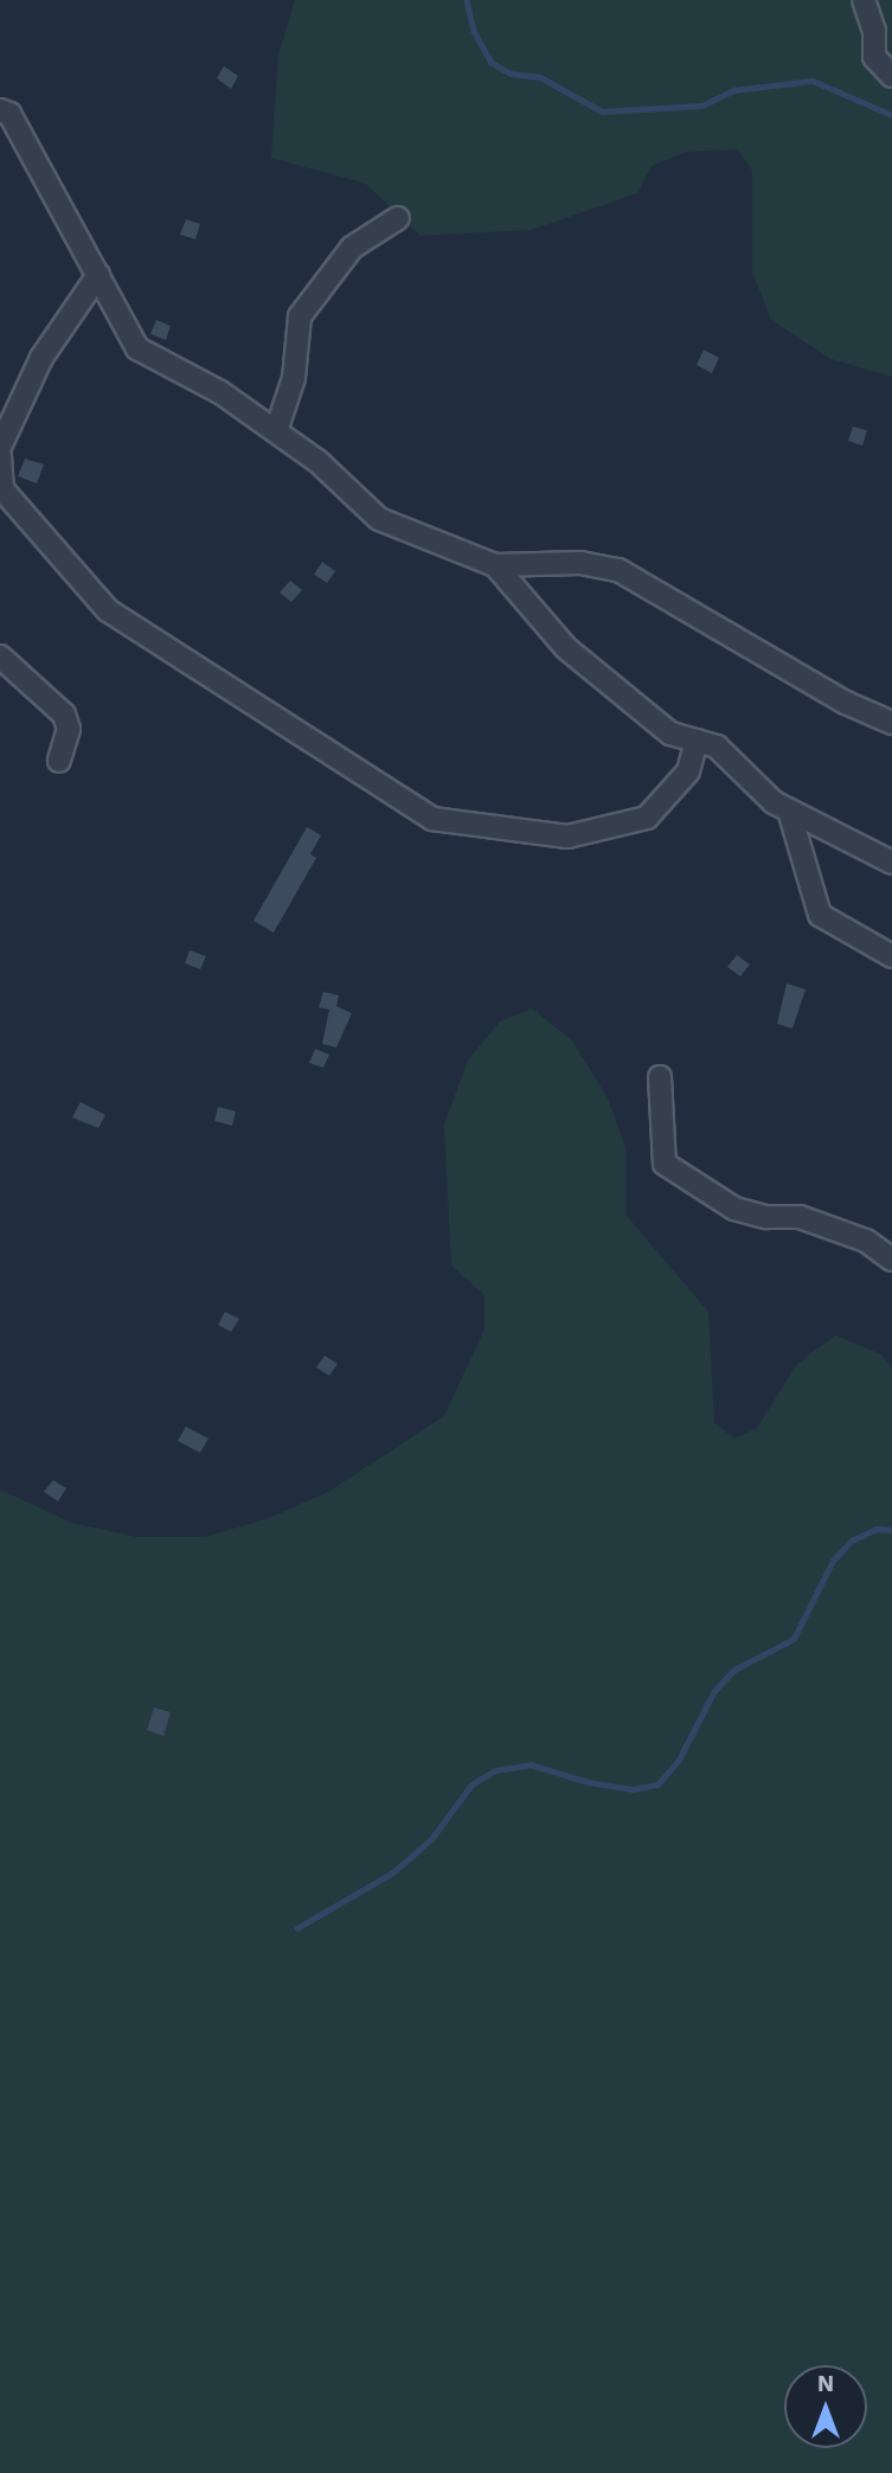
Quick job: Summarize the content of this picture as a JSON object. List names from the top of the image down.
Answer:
{
  "north": "top"
}
